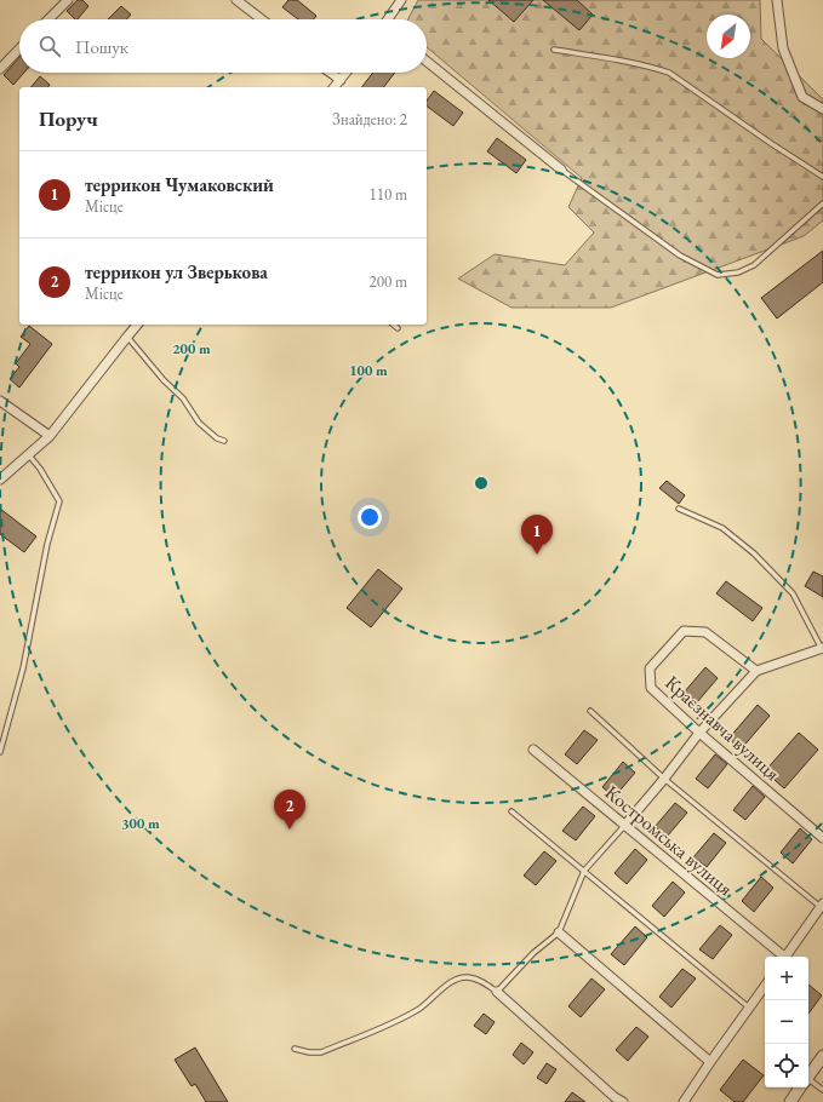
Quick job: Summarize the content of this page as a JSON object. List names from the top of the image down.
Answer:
{
  "streets": {
    "street": ["Краєзнавча вулиця", "Костромська вулиця"]
  },
  "north": "bottom left",
  "page": {
    "search": "Пошук",
    "heading": ["Поруч", "Знайдено: 2"],
    "list": [
      {
        "mark": "1",
        "name": "террикон Чумаковский",
        "note": "Місце",
        "value": "110 m"
      },
      {
        "mark": "2",
        "name": "террикон ул Зверькова",
        "note": "Місце",
        "value": "200 m"
      }
    ],
    "pins": ["1", "2"],
    "map_buttons": ["+", "−"]
  },
  "rings": ["200 m", "100 m", "300 m"]
}
